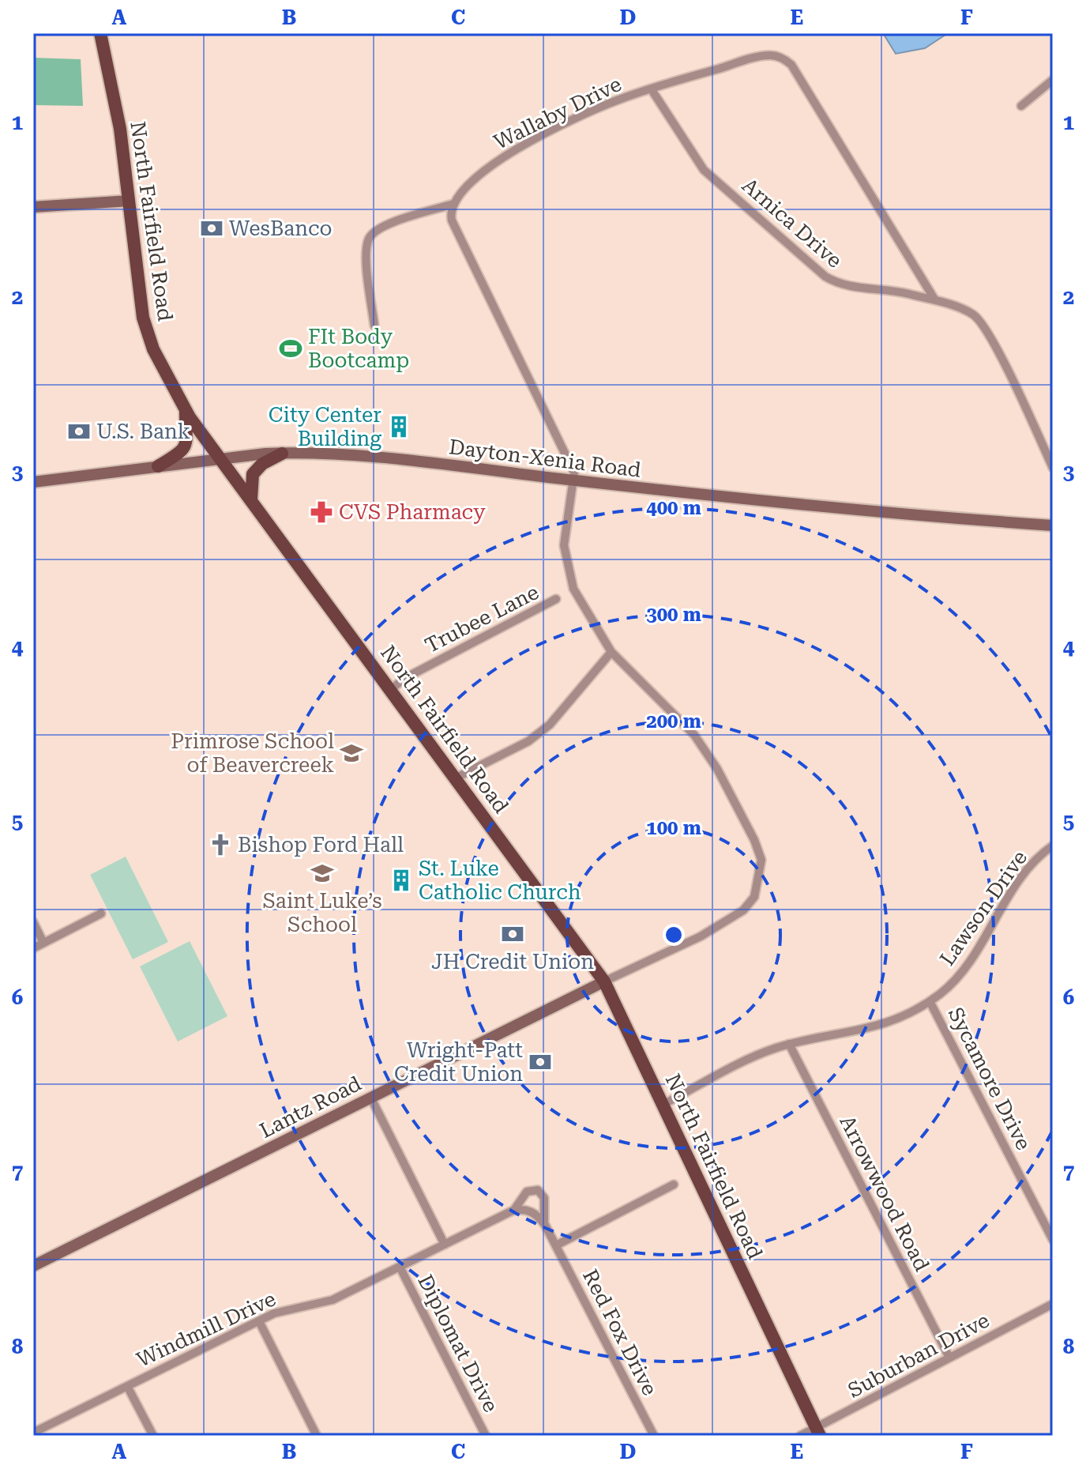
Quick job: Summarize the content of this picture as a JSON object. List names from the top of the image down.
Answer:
{
  "streets": {
    "main road": ["North Fairfield Road", "Dayton-Xenia Road", "Lantz Road"],
    "street": [
      "Wallaby Drive",
      "Arnica Drive",
      "Trubee Lane",
      "Lawson Drive",
      "Sycamore Drive",
      "Arrowwood Road",
      "Windmill Drive",
      "Red Fox Drive",
      "Diplomat Drive",
      "Suburban Drive"
    ]
  },
  "crossings": [
    ["Wallaby Drive", "Arnica Drive"],
    ["North Fairfield Road", "Dayton-Xenia Road"],
    ["North Fairfield Road", "Trubee Lane"],
    ["North Fairfield Road", "Lawson Drive"],
    ["North Fairfield Road", "Lantz Road"],
    ["North Fairfield Road", "Suburban Drive"],
    ["Lawson Drive", "Sycamore Drive"],
    ["Lawson Drive", "Arrowwood Road"],
    ["Arrowwood Road", "Suburban Drive"],
    ["Windmill Drive", "Diplomat Drive"]
  ],
  "places": {
    "bank": [
      "WesBanco",
      "U.S. Bank",
      "JH Credit Union",
      "Wright-Patt Credit Union"
    ],
    "sports": ["FIt Body Bootcamp"],
    "building": ["City Center Building", "St. Luke Catholic Church"],
    "pharmacy": ["CVS Pharmacy"],
    "school or university": ["Primrose School of Beavercreek", "Saint Luke’s School"],
    "church": ["Bishop Ford Hall"]
  },
  "grid": {
    "columns": [
      "A",
      "B",
      "C",
      "D",
      "E",
      "F"
    ],
    "rows": [
      "1",
      "2",
      "3",
      "4",
      "5",
      "6",
      "7",
      "8"
    ]
  },
  "rings": [
    "400 m",
    "300 m",
    "200 m",
    "100 m"
  ]
}
